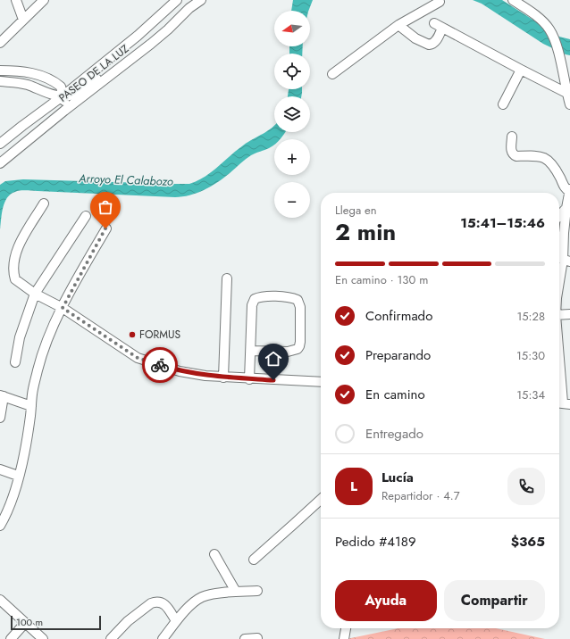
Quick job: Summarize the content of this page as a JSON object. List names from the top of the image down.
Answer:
{
  "streets": {
    "street": ["PASEO DE LA LUZ"]
  },
  "water": ["Arroyo El Calabozo"],
  "places": ["FORMUS"],
  "scale_bar": "100 m",
  "north": "left",
  "page": {
    "map_buttons": ["+", "−"],
    "heading": ["2 min", "Llega en", "15:41–15:46"],
    "panel": [
      "Lucía",
      "Repartidor · 4.7",
      "Pedido #4189",
      "$365"
    ],
    "bar": "En camino · 130 m",
    "list": [
      ["Confirmado", "15:28"],
      ["Preparando", "15:30"],
      ["En camino", "15:34"],
      "Entregado"
    ],
    "round": "L",
    "buttons": ["Ayuda", "Compartir"],
    "scale": "100 m"
  }
}
